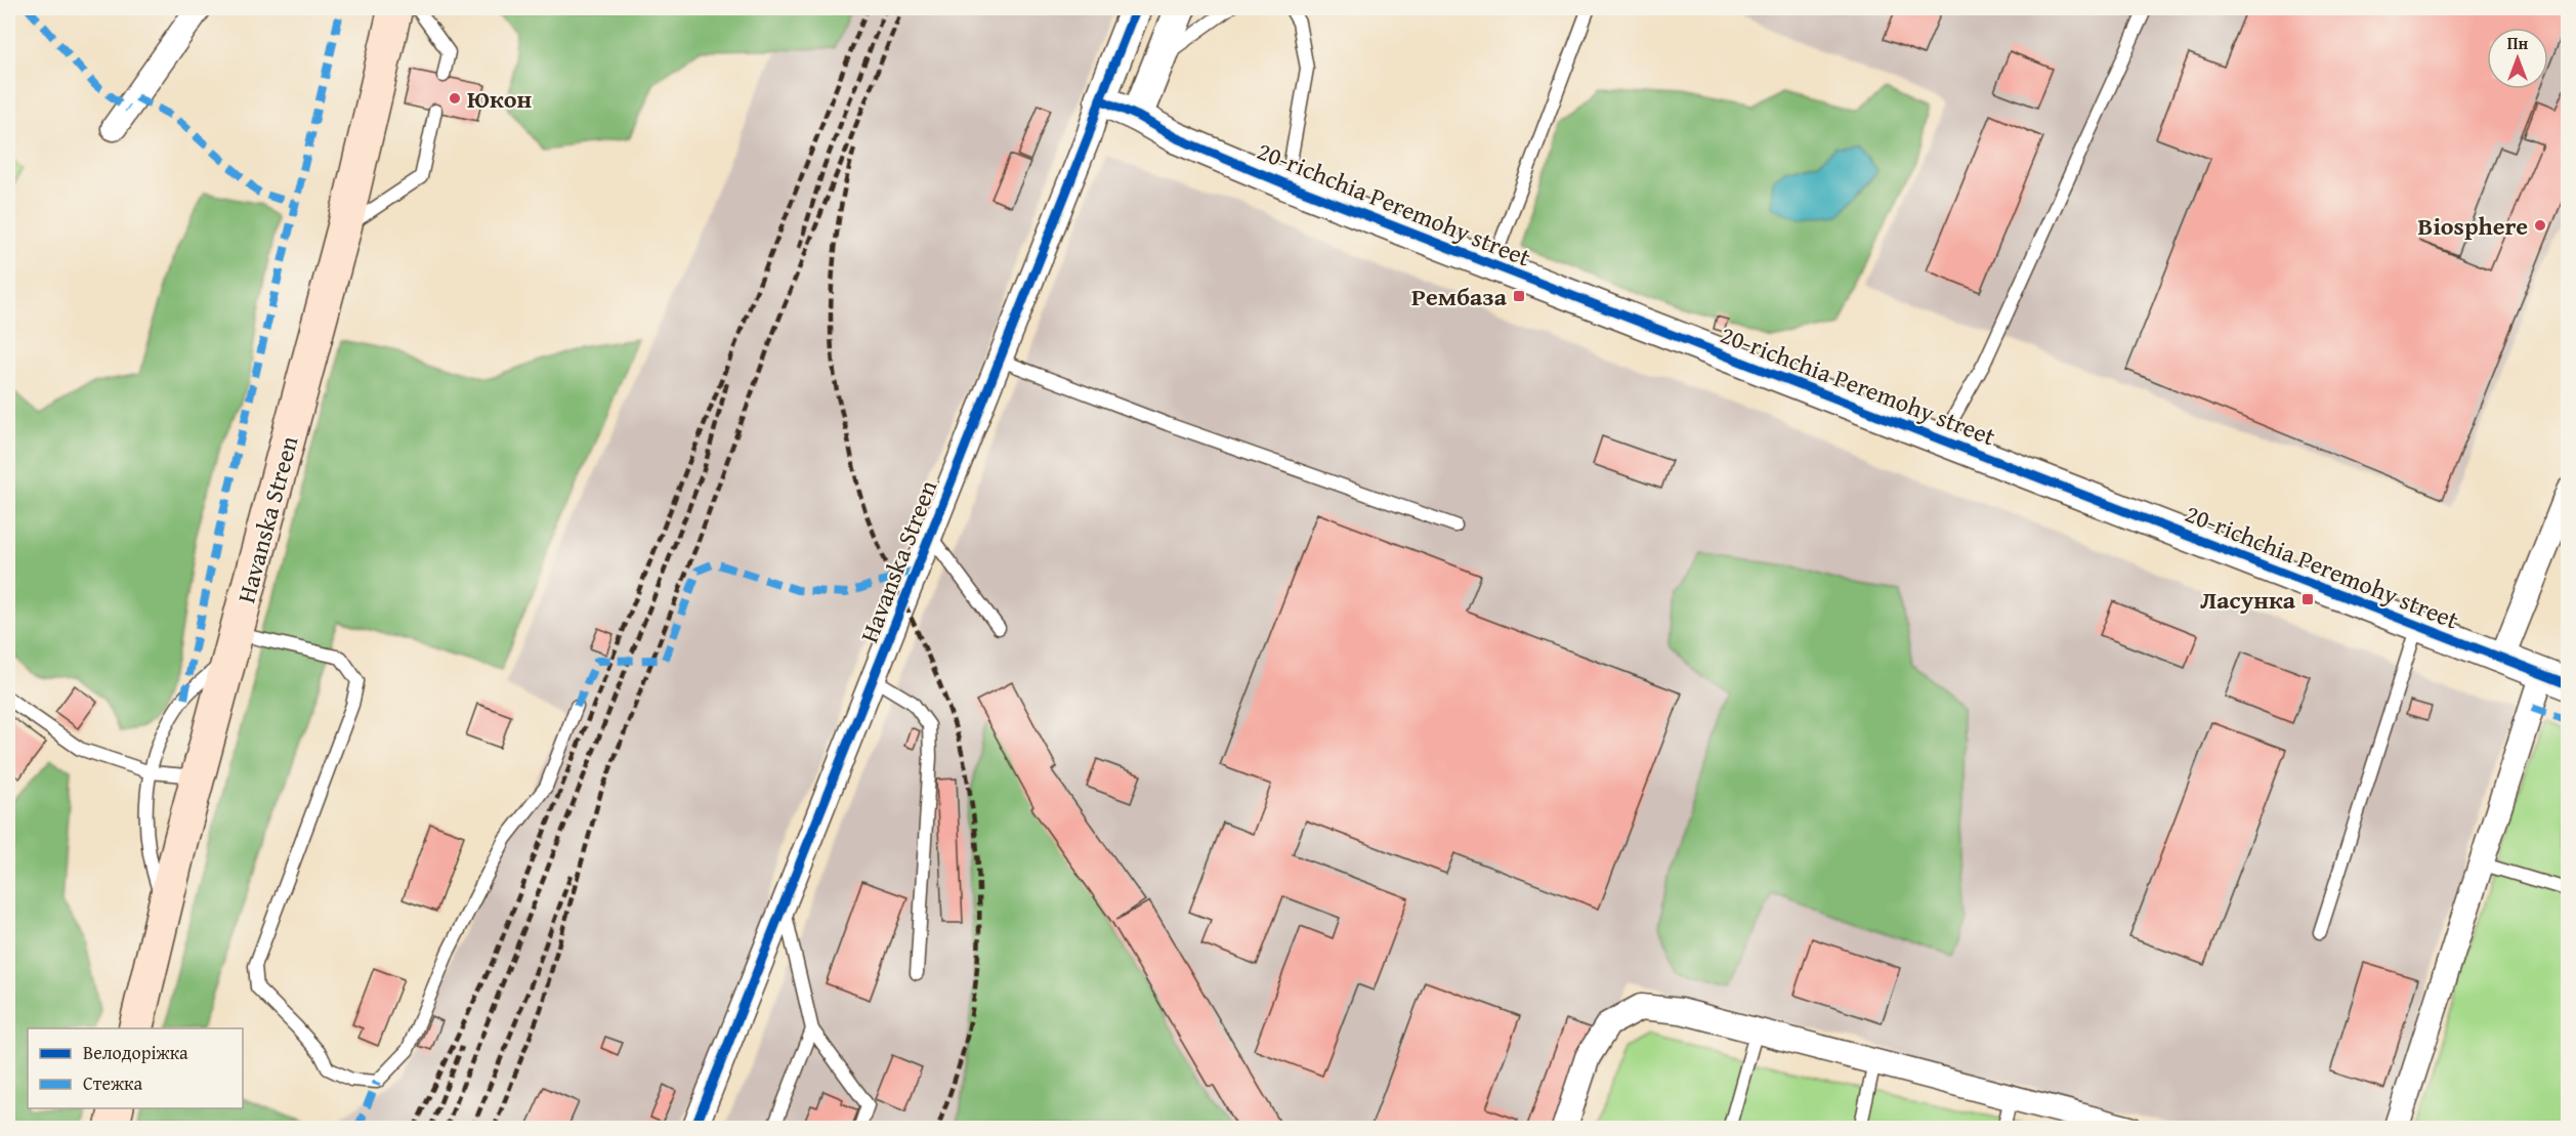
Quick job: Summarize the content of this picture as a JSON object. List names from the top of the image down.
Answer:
{
  "streets": {
    "main road": ["Havanska Streen"],
    "street": ["20-richchia Peremohy street"]
  },
  "crossings": [
    ["20-richchia Peremohy street", "Havanska Streen"]
  ],
  "places": {
    "other": ["Юкон", "Biosphere"],
    "transit": ["Рембаза", "Ласунка"]
  },
  "legend": ["Велодоріжка", "Стежка"],
  "north": "top"
}
